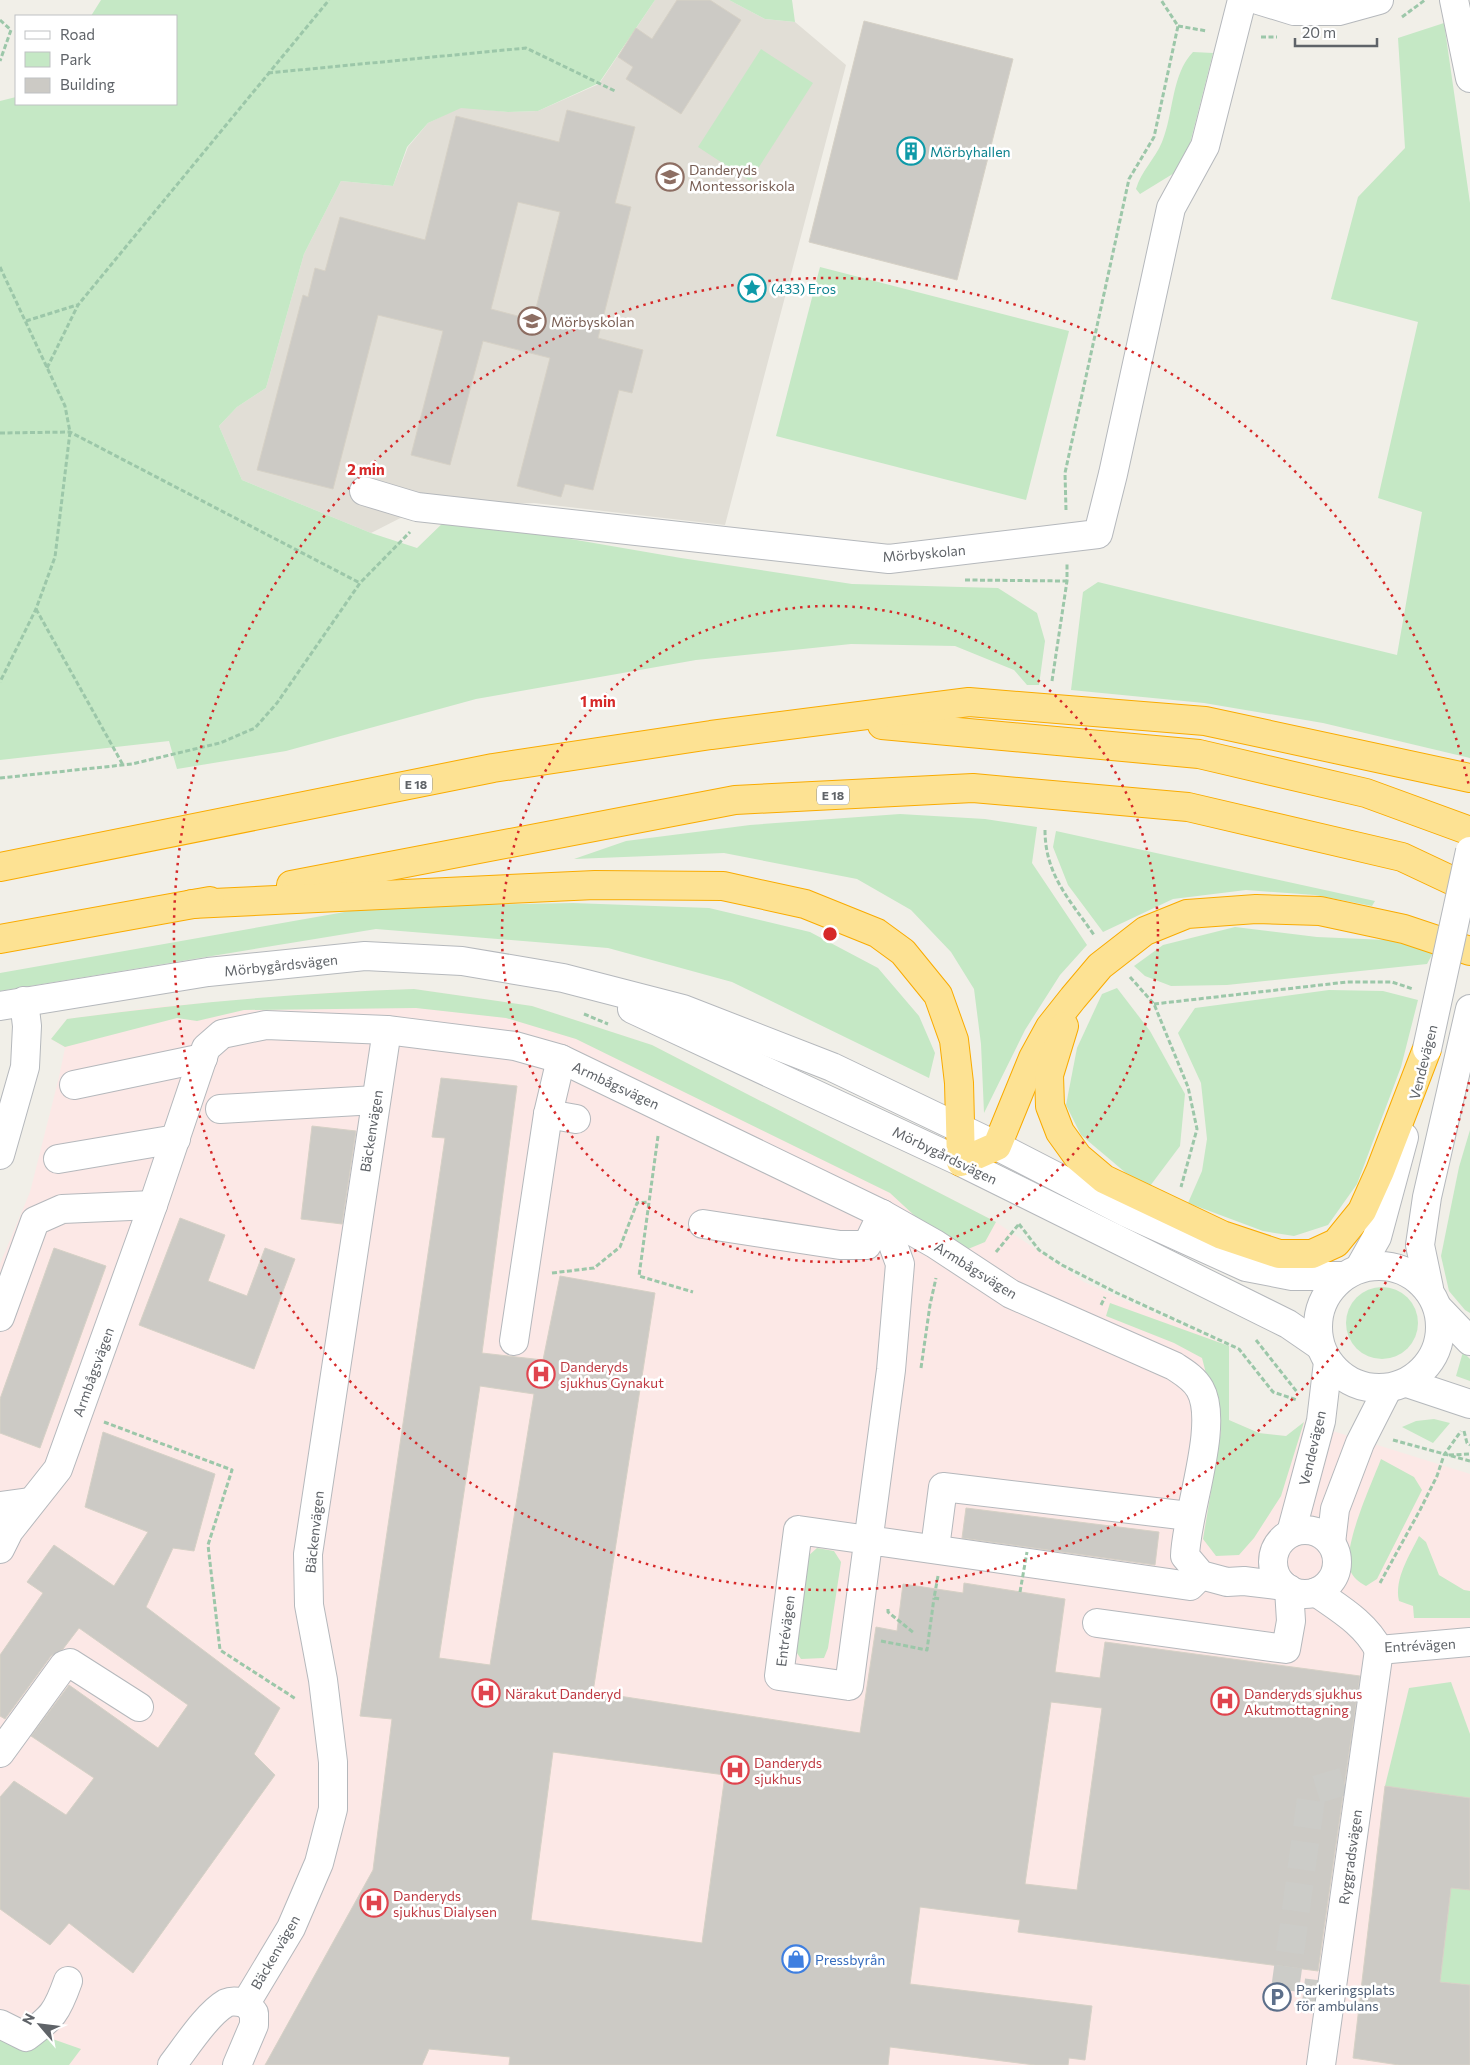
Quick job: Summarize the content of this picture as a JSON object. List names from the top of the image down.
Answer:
{
  "streets": {
    "highway": ["E 18"],
    "street": [
      "Mörbyskolan",
      "Mörbygårdsvägen",
      "Vendevägen",
      "Armbågsvägen",
      "Bäckenvägen",
      "Entrévägen",
      "Ryggradsvägen"
    ]
  },
  "crossings": [
    ["Mörbygårdsvägen", "Vendevägen"],
    ["Vendevägen", "Entrévägen"],
    ["Armbågsvägen", "Bäckenvägen"],
    ["Armbågsvägen", "Entrévägen"],
    ["Entrévägen", "Ryggradsvägen"]
  ],
  "places": {
    "building": ["Mörbyhallen"],
    "school or university": ["Danderyds Montessoriskola", "Mörbyskolan"],
    "place": ["(433) Eros"],
    "hospital": [
      "Danderyds sjukhus Gynakut",
      "Närakut Danderyd",
      "Danderyds sjukhus Akutmottagning",
      "Danderyds sjukhus",
      "Danderyds sjukhus Dialysen"
    ],
    "shop": ["Pressbyrån"],
    "parking": ["Parkeringsplats för ambulans"]
  },
  "legend": ["Road", "Park", "Building"],
  "scale_bar": "20 m",
  "north": "top left",
  "rings": ["2 min", "1 min"]
}
